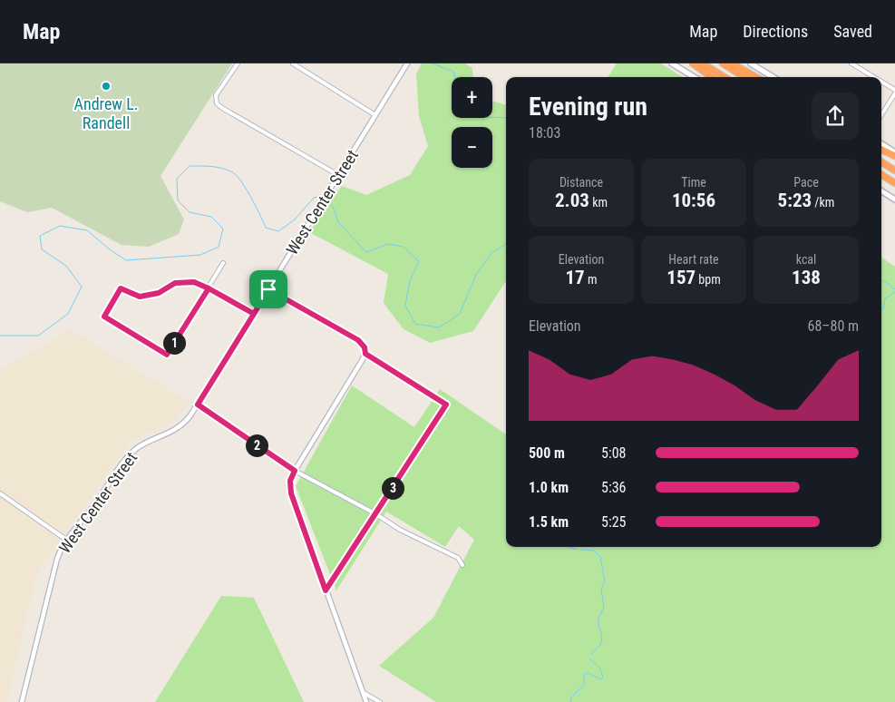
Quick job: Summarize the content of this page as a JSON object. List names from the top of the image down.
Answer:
{
  "streets": {
    "street": ["West Center Street"]
  },
  "places": ["Andrew L. Randell"],
  "page": {
    "header": "Map",
    "nav": ["Map", "Directions", "Saved"],
    "map_buttons": ["+", "−"],
    "heading": ["Evening run", "18:03"],
    "stats": [
      ["Distance", "2.03 km"],
      ["Time", "10:56"],
      ["Pace", "5:23 /km"],
      ["Elevation", "17 m"],
      ["Heart rate", "157 bpm"],
      ["kcal", "138"]
    ],
    "chart": ["Elevation", "68–80 m"],
    "pins": ["1", "2", "3"],
    "list": [
      {
        "name": "500 m",
        "note": "5:08"
      },
      {
        "name": "1.0 km",
        "note": "5:36"
      },
      {
        "name": "1.5 km",
        "note": "5:25"
      }
    ]
  }
}
